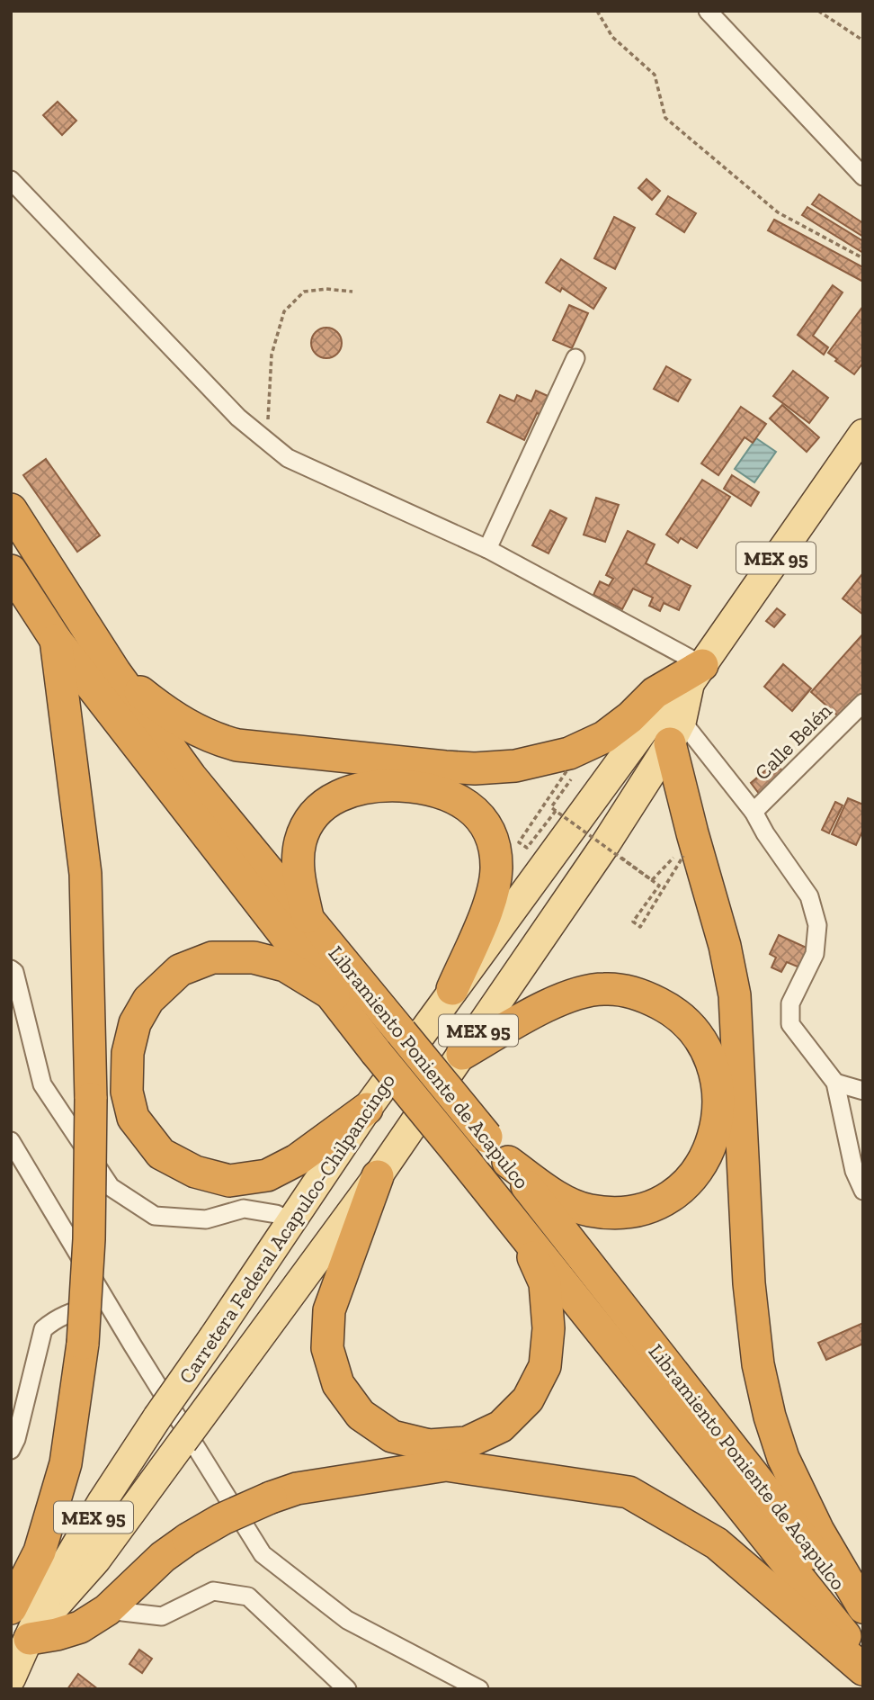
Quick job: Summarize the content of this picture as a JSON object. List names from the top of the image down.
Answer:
{
  "streets": {
    "highway": ["Libramiento Poniente de Acapulco"],
    "main road": ["MEX 95", "Carretera Federal Acapulco-Chilpancingo"],
    "street": ["Calle Belén"]
  },
  "crossings": [
    ["MEX 95", "Carretera Federal Acapulco-Chilpancingo"]
  ]
}
